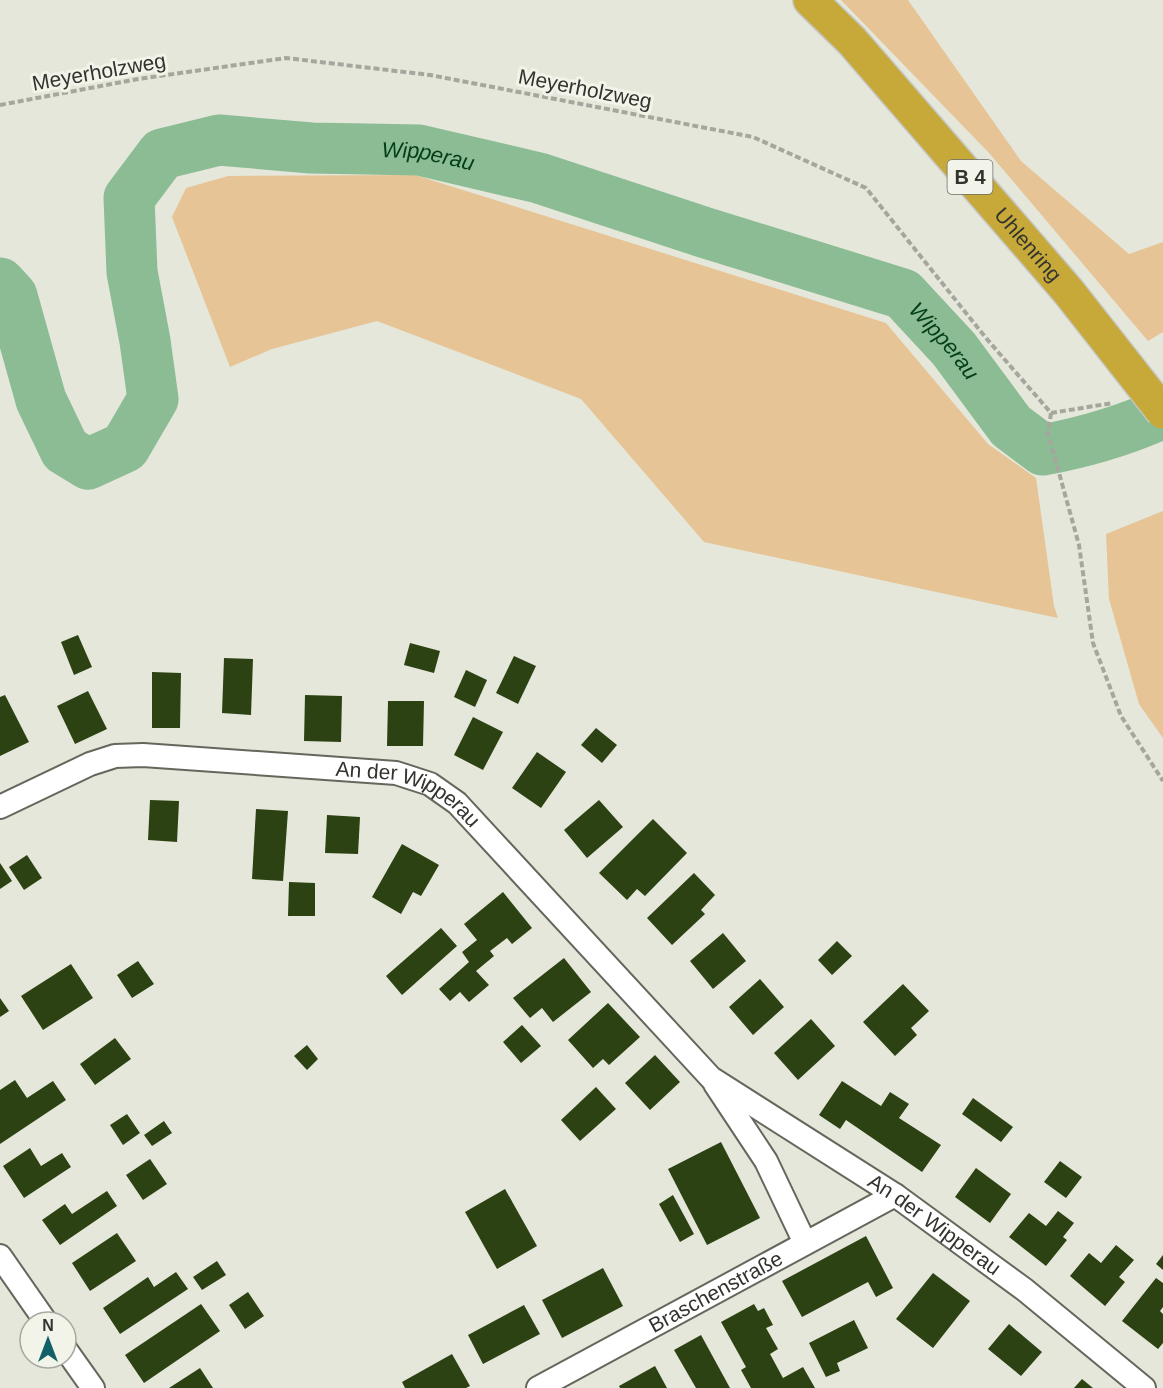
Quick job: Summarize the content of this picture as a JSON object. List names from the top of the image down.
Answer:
{
  "streets": {
    "highway": ["B 4", "Uhlenring"],
    "street": ["An der Wipperau", "Braschenstraße"],
    "path": ["Meyerholzweg"]
  },
  "crossings": [
    ["An der Wipperau", "Braschenstraße"]
  ],
  "water": ["Wipperau"],
  "north": "top"
}
